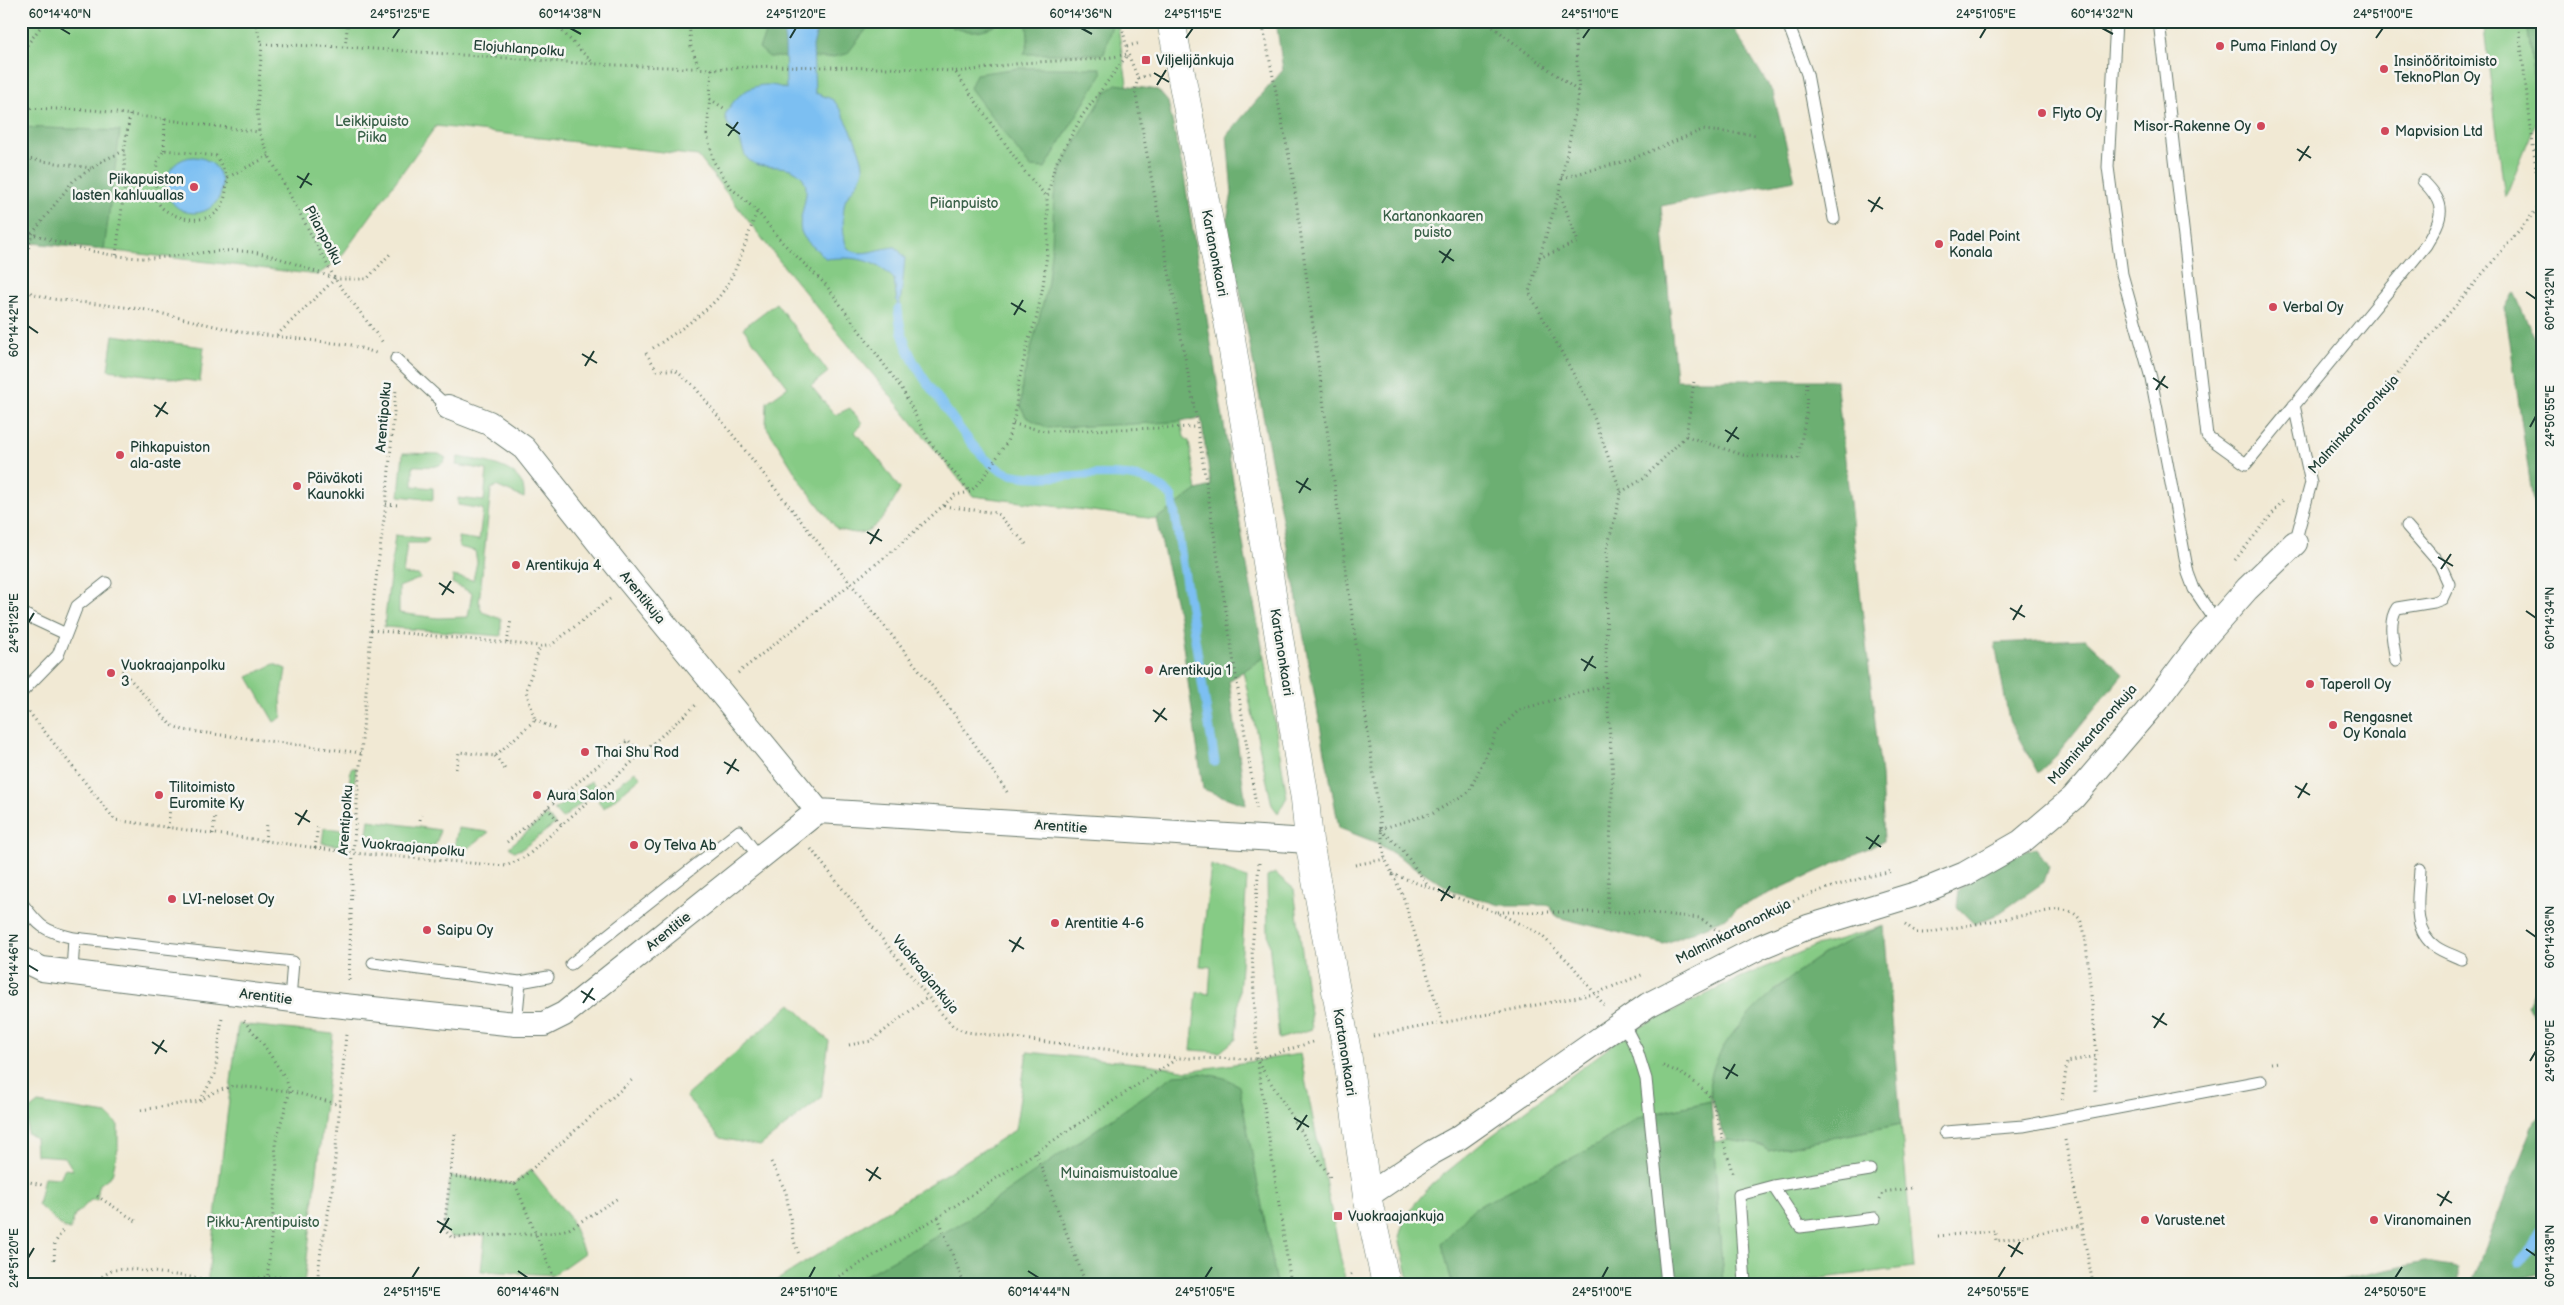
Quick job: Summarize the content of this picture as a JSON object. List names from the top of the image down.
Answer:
{
  "streets": {
    "street": [
      "Kartanonkaari",
      "Malminkartanonkuja",
      "Arentikuja",
      "Arentitie"
    ],
    "path": [
      "Elojuhlanpolku",
      "Piianpolku",
      "Arentipolku",
      "Vuokraajanpolku",
      "Vuokraajankuja"
    ]
  },
  "crossings": [
    ["Elojuhlanpolku", "Piianpolku"],
    ["Piianpolku", "Arentipolku"],
    ["Kartanonkaari", "Malminkartanonkuja"],
    ["Kartanonkaari", "Arentitie"],
    ["Arentipolku", "Arentitie"],
    ["Arentipolku", "Vuokraajanpolku"],
    ["Arentikuja", "Arentitie"],
    ["Arentikuja", "Vuokraajanpolku"],
    ["Arentitie", "Vuokraajankuja"]
  ],
  "parks": [
    "Leikkipuisto Piika",
    "Piianpuisto",
    "Kartanonkaaren puisto",
    "Muinaismuistoalue",
    "Pikku-Arentipuisto"
  ],
  "places": {
    "other": [
      "Puma Finland Oy",
      "Insinööritoimisto TeknoPlan Oy",
      "Flyto Oy",
      "Misor-Rakenne Oy",
      "Mapvision Ltd",
      "Piikapuiston lasten kahluuallas",
      "Padel Point Konala",
      "Verbal Oy",
      "Pihkapuiston ala-aste",
      "Päiväkoti Kaunokki",
      "Arentikuja 4",
      "Arentikuja 1",
      "Vuokraajanpolku 3",
      "Taperoll Oy",
      "Rengasnet Oy Konala",
      "Thai Shu Rod",
      "Tilitoimisto Euromite Ky",
      "Aura Salon",
      "Oy Telva Ab",
      "LVI-neloset Oy",
      "Arentitie 4-6",
      "Saipu Oy",
      "Varuste.net",
      "Viranomainen"
    ],
    "transit": ["Viljelijänkuja", "Vuokraajankuja"]
  },
  "coordinates": [
    "60°14'40\"N",
    "24°51'25\"E",
    "60°14'38\"N",
    "24°51'20\"E",
    "60°14'36\"N",
    "24°51'15\"E",
    "24°51'10\"E",
    "24°51'05\"E",
    "60°14'32\"N",
    "24°51'00\"E",
    "60°14'42\"N",
    "24°50'55\"E",
    "60°14'34\"N",
    "60°14'46\"N",
    "24°50'50\"E",
    "60°14'44\"N"
  ]
}
